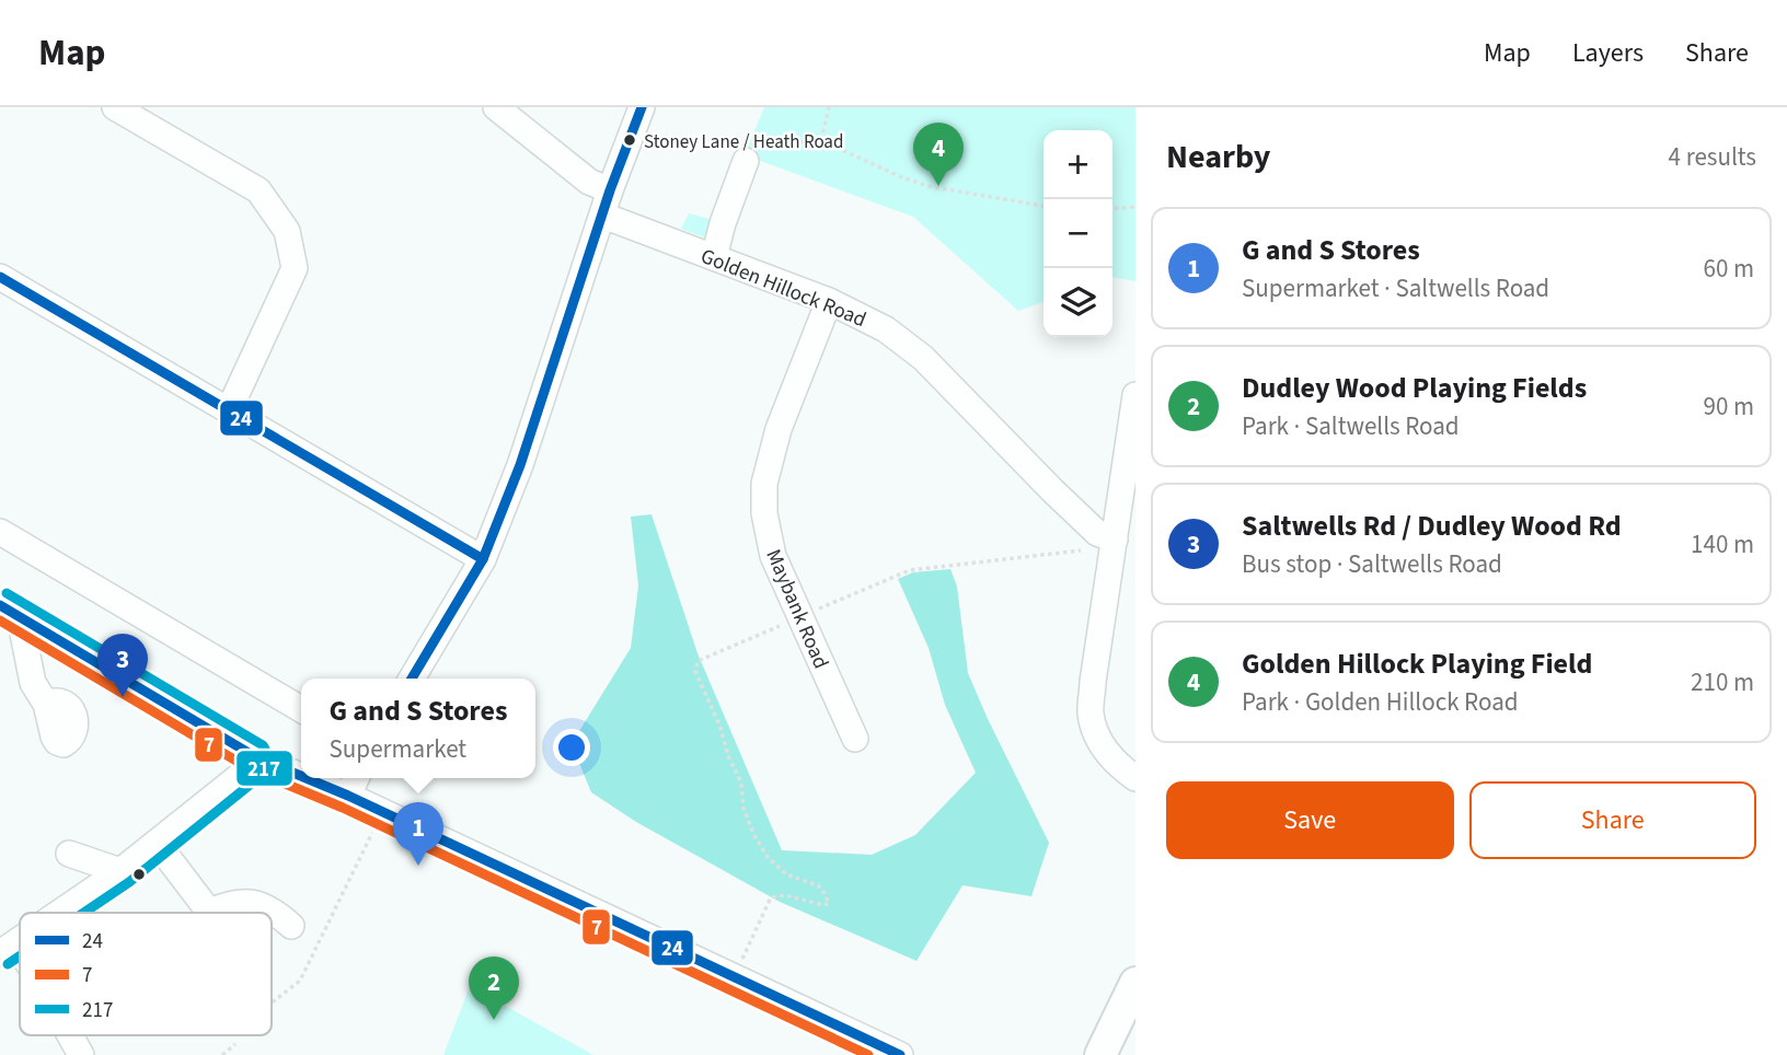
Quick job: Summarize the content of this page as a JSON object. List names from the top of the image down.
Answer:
{
  "streets": {
    "street": ["Golden Hillock Road", "Maybank Road"]
  },
  "crossings": [
    ["Golden Hillock Road", "Maybank Road"]
  ],
  "places": ["Stoney Lane / Heath Road"],
  "lines": ["transit line 24", "transit line 217", "transit line 7"],
  "legend": ["24", "7", "217"],
  "page": {
    "header": "Map",
    "nav": ["Map", "Layers", "Share"],
    "heading": ["Nearby", "4 results"],
    "pins": [
      "4",
      "3",
      "1",
      "2"
    ],
    "map_buttons": ["+", "−"],
    "list": [
      {
        "mark": "1",
        "name": "G and S Stores",
        "note": "Supermarket · Saltwells Road",
        "value": "60 m"
      },
      {
        "mark": "2",
        "name": "Dudley Wood Playing Fields",
        "note": "Park · Saltwells Road",
        "value": "90 m"
      },
      {
        "mark": "3",
        "name": "Saltwells Rd / Dudley Wood Rd",
        "note": "Bus stop · Saltwells Road",
        "value": "140 m"
      },
      {
        "mark": "4",
        "name": "Golden Hillock Playing Field",
        "note": "Park · Golden Hillock Road",
        "value": "210 m"
      }
    ],
    "popup": ["G and S Stores", "Supermarket"],
    "buttons": ["Save", "Share"]
  }
}
